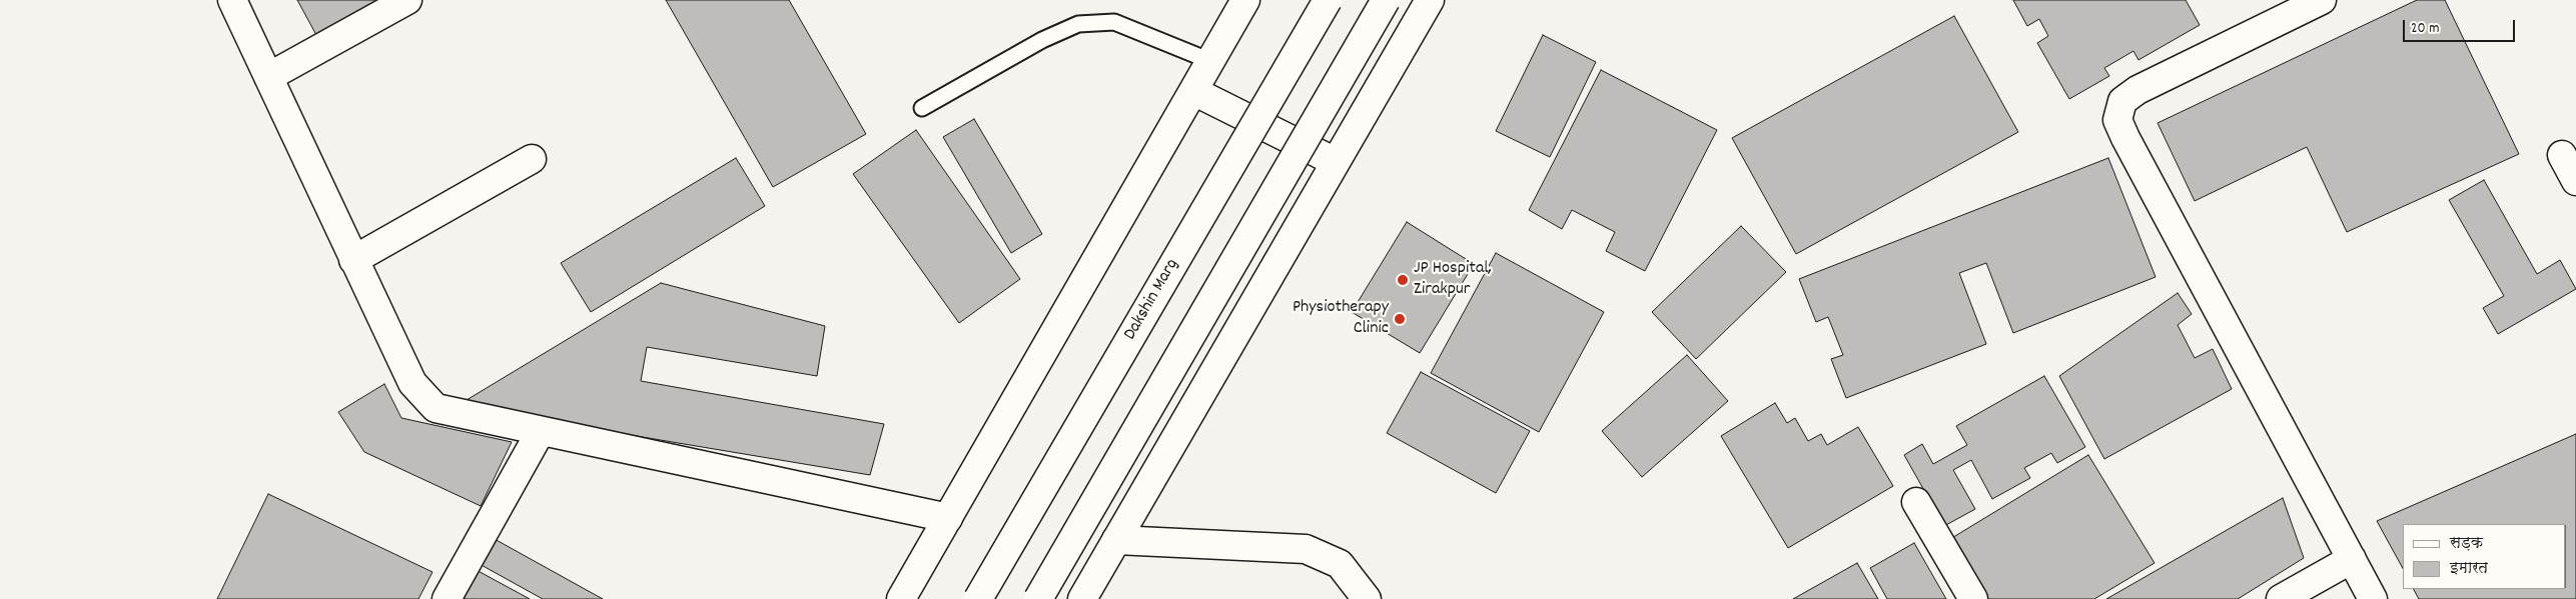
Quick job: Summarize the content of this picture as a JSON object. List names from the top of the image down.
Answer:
{
  "streets": {
    "main road": ["Dakshin Marg"]
  },
  "places": ["JP Hospital, Zirakpur", "Physiotherapy Clinic"],
  "legend": ["सड़क", "इमारत"],
  "scale_bar": "20 m"
}
